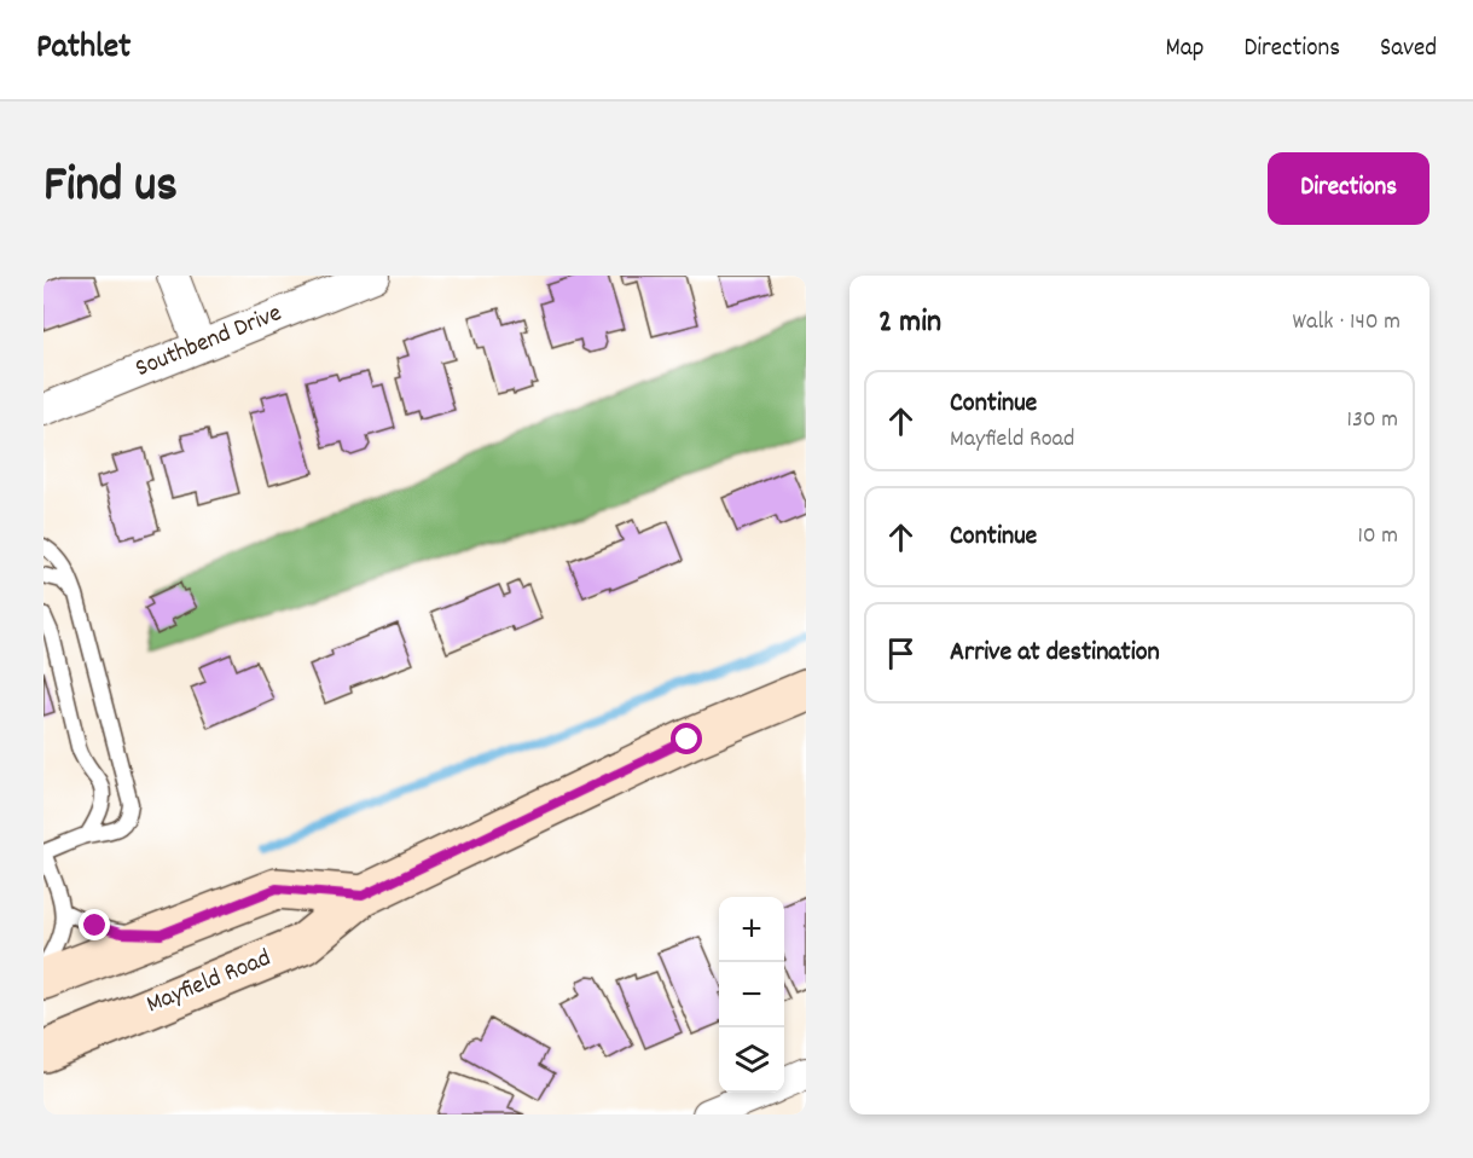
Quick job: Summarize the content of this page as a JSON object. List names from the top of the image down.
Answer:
{
  "streets": {
    "main road": ["Mayfield Road"],
    "street": ["Southbend Drive"]
  },
  "page": {
    "header": "Pathlet",
    "nav": ["Map", "Directions", "Saved"],
    "title": "Find us",
    "buttons": "Directions",
    "heading": ["2 min", "Walk · 140 m"],
    "list": [
      ["Continue", "Mayfield Road", "130 m"],
      ["Continue", "10 m"],
      "Arrive at destination"
    ],
    "map_buttons": ["+", "−"]
  }
}
